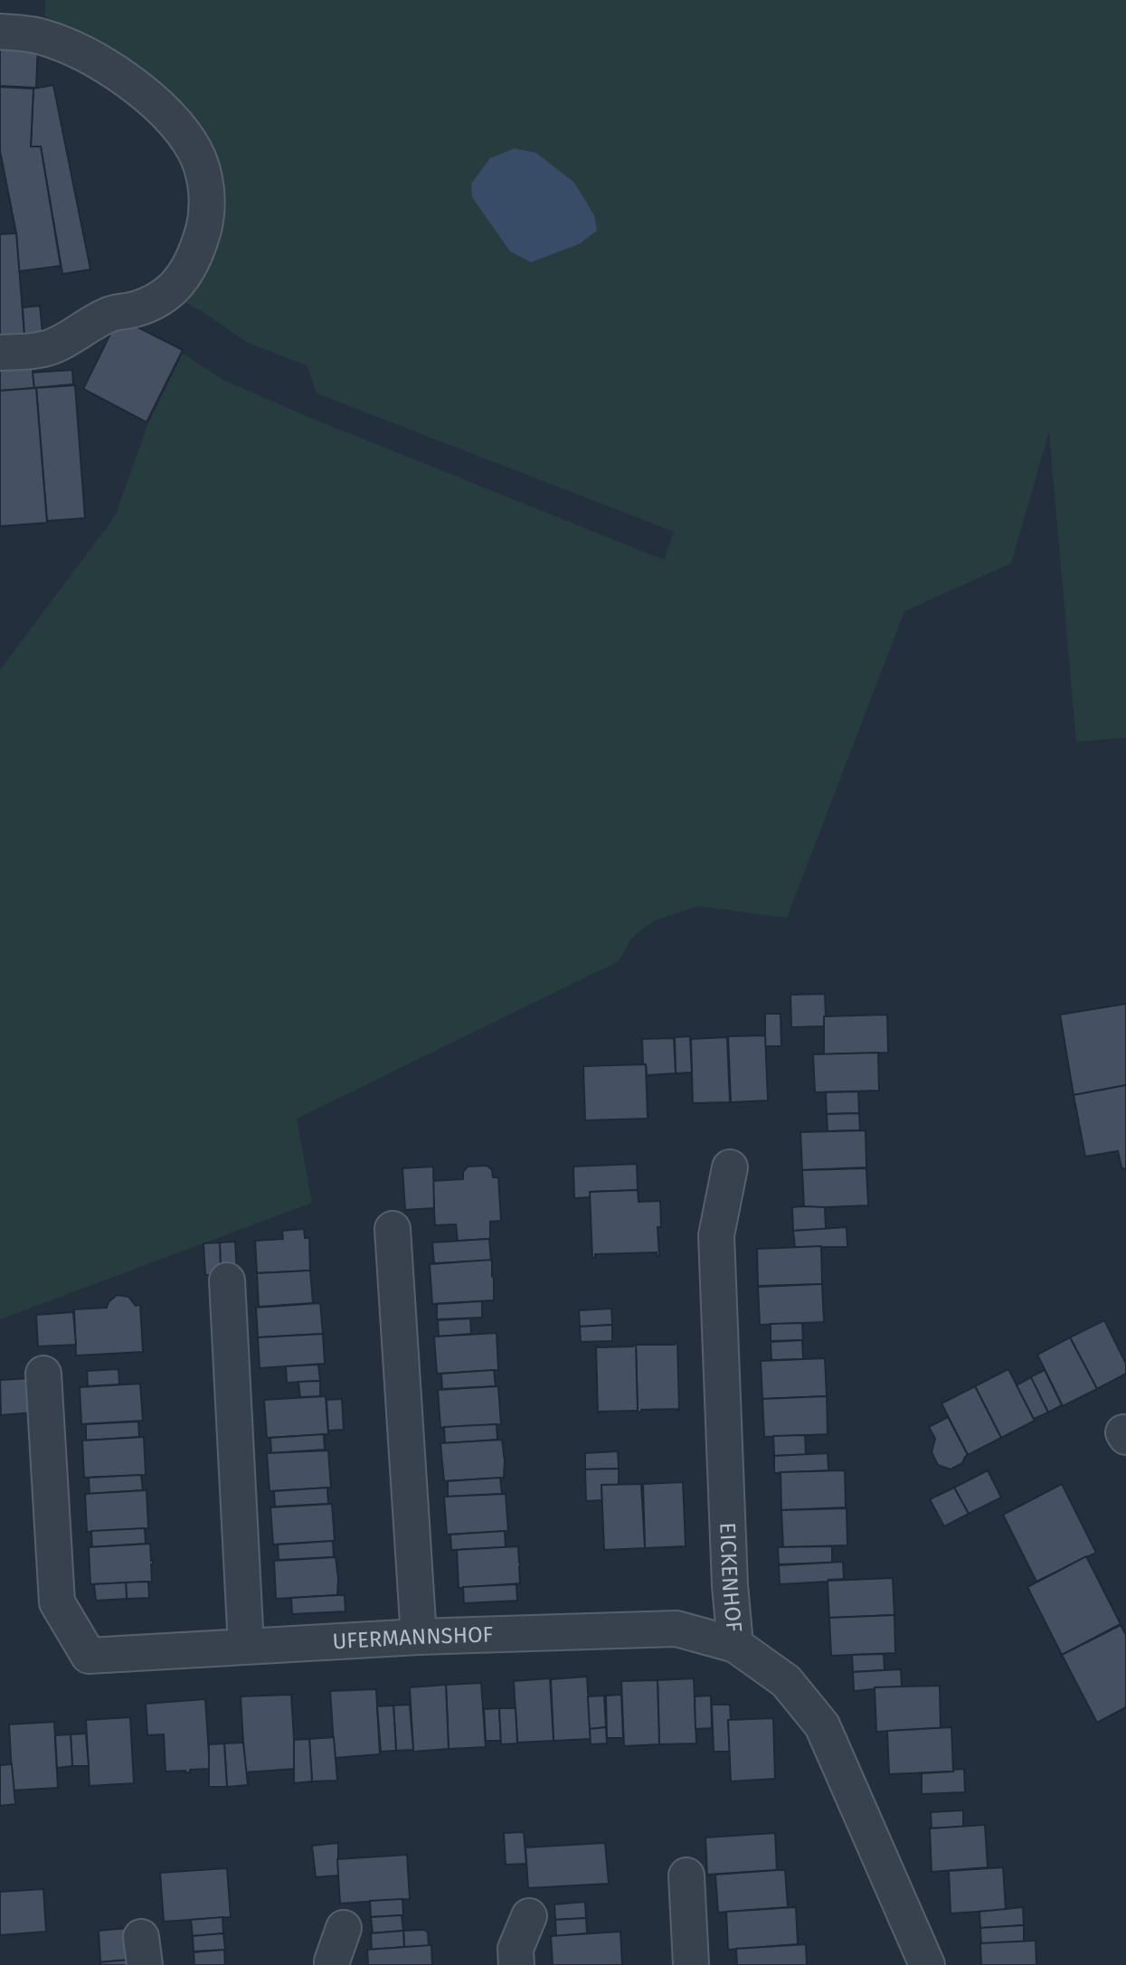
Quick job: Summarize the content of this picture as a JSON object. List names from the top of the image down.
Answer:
{
  "streets": {
    "street": ["EICKENHOF", "UFERMANNSHOF"]
  },
  "crossings": [
    ["EICKENHOF", "UFERMANNSHOF"]
  ]
}
